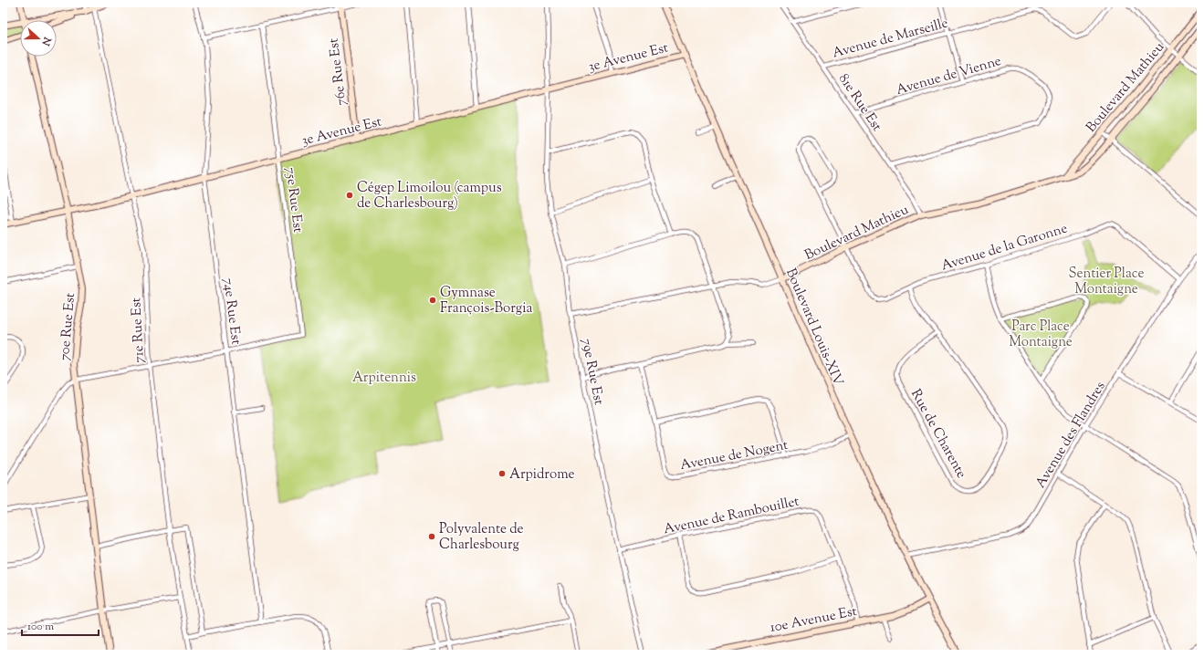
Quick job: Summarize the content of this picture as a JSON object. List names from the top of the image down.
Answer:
{
  "streets": {
    "street": [
      "Avenue de Marseille",
      "3e Avenue Est",
      "76e Rue Est",
      "Avenue de Vienne",
      "Boulevard Mathieu",
      "81e Rue Est",
      "75e Rue Est",
      "Avenue de la Garonne",
      "74e Rue Est",
      "70e Rue Est",
      "Boulevard Louis-XIV",
      "71e Rue Est",
      "79e Rue Est",
      "Rue de Charente",
      "Avenue des Flandres",
      "Avenue de Nogent",
      "Avenue de Rambouillet",
      "10e Avenue Est"
    ]
  },
  "crossings": [
    ["Avenue de Marseille", "81e Rue Est"],
    ["3e Avenue Est", "76e Rue Est"],
    ["3e Avenue Est", "75e Rue Est"],
    ["3e Avenue Est", "74e Rue Est"],
    ["3e Avenue Est", "70e Rue Est"],
    ["3e Avenue Est", "Boulevard Louis-XIV"],
    ["3e Avenue Est", "71e Rue Est"],
    ["3e Avenue Est", "79e Rue Est"],
    ["Avenue de Vienne", "81e Rue Est"],
    ["Boulevard Mathieu", "81e Rue Est"],
    ["Boulevard Mathieu", "Avenue de la Garonne"],
    ["Boulevard Mathieu", "Boulevard Louis-XIV"],
    ["Boulevard Mathieu", "79e Rue Est"],
    ["75e Rue Est", "74e Rue Est"],
    ["Avenue de la Garonne", "Rue de Charente"],
    ["Avenue de la Garonne", "Avenue des Flandres"],
    ["Boulevard Louis-XIV", "Avenue des Flandres"],
    ["Boulevard Louis-XIV", "Avenue de Nogent"],
    ["Boulevard Louis-XIV", "10e Avenue Est"],
    ["79e Rue Est", "Avenue de Rambouillet"],
    ["Avenue de Rambouillet", "10e Avenue Est"]
  ],
  "parks": ["Sentier Place Montaigne", "Parc Place Montaigne", "Arpitennis"],
  "places": [
    "Cégep Limoilou (campus de Charlesbourg)",
    "Gymnase François-Borgia",
    "Arpidrome",
    "Polyvalente de Charlesbourg"
  ],
  "scale_bar": "100 m",
  "north": "right"
}
